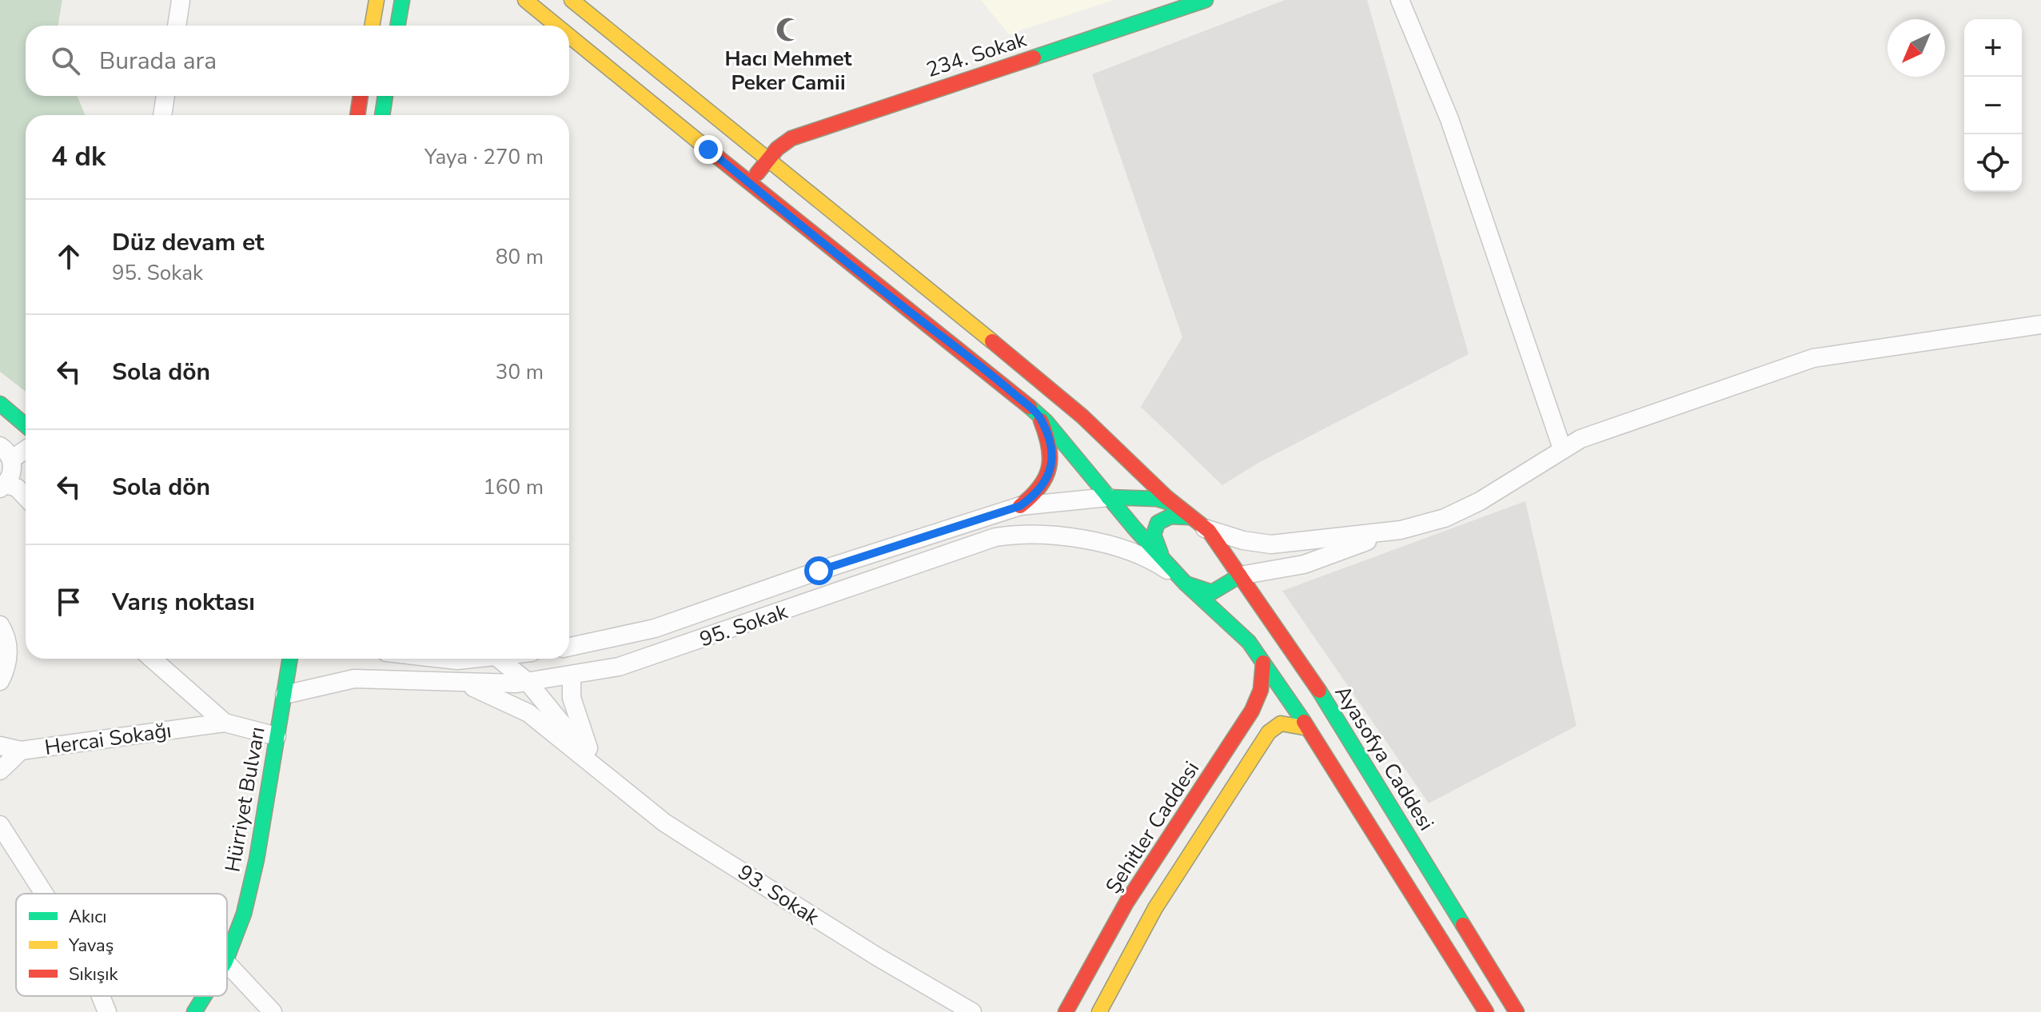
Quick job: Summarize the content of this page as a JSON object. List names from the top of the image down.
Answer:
{
  "streets": {
    "main road": [
      "234. Sokak",
      "Ayasofya Caddesi",
      "Hürriyet Bulvarı",
      "Şehitler Caddesi"
    ],
    "street": ["95. Sokak", "Hercai Sokağı", "93. Sokak"]
  },
  "crossings": [
    ["234. Sokak", "Ayasofya Caddesi"],
    ["95. Sokak", "Hürriyet Bulvarı"]
  ],
  "places": {
    "mosque": ["Hacı Mehmet Peker Camii"]
  },
  "legend": ["Akıcı", "Yavaş", "Sıkışık"],
  "north": "bottom left",
  "page": {
    "map_buttons": ["+", "−"],
    "search": "Burada ara",
    "heading": ["4 dk", "Yaya · 270 m"],
    "list": [
      ["Düz devam et", "95. Sokak", "80 m"],
      ["Sola dön", "30 m"],
      ["Sola dön", "160 m"],
      "Varış noktası"
    ]
  }
}
